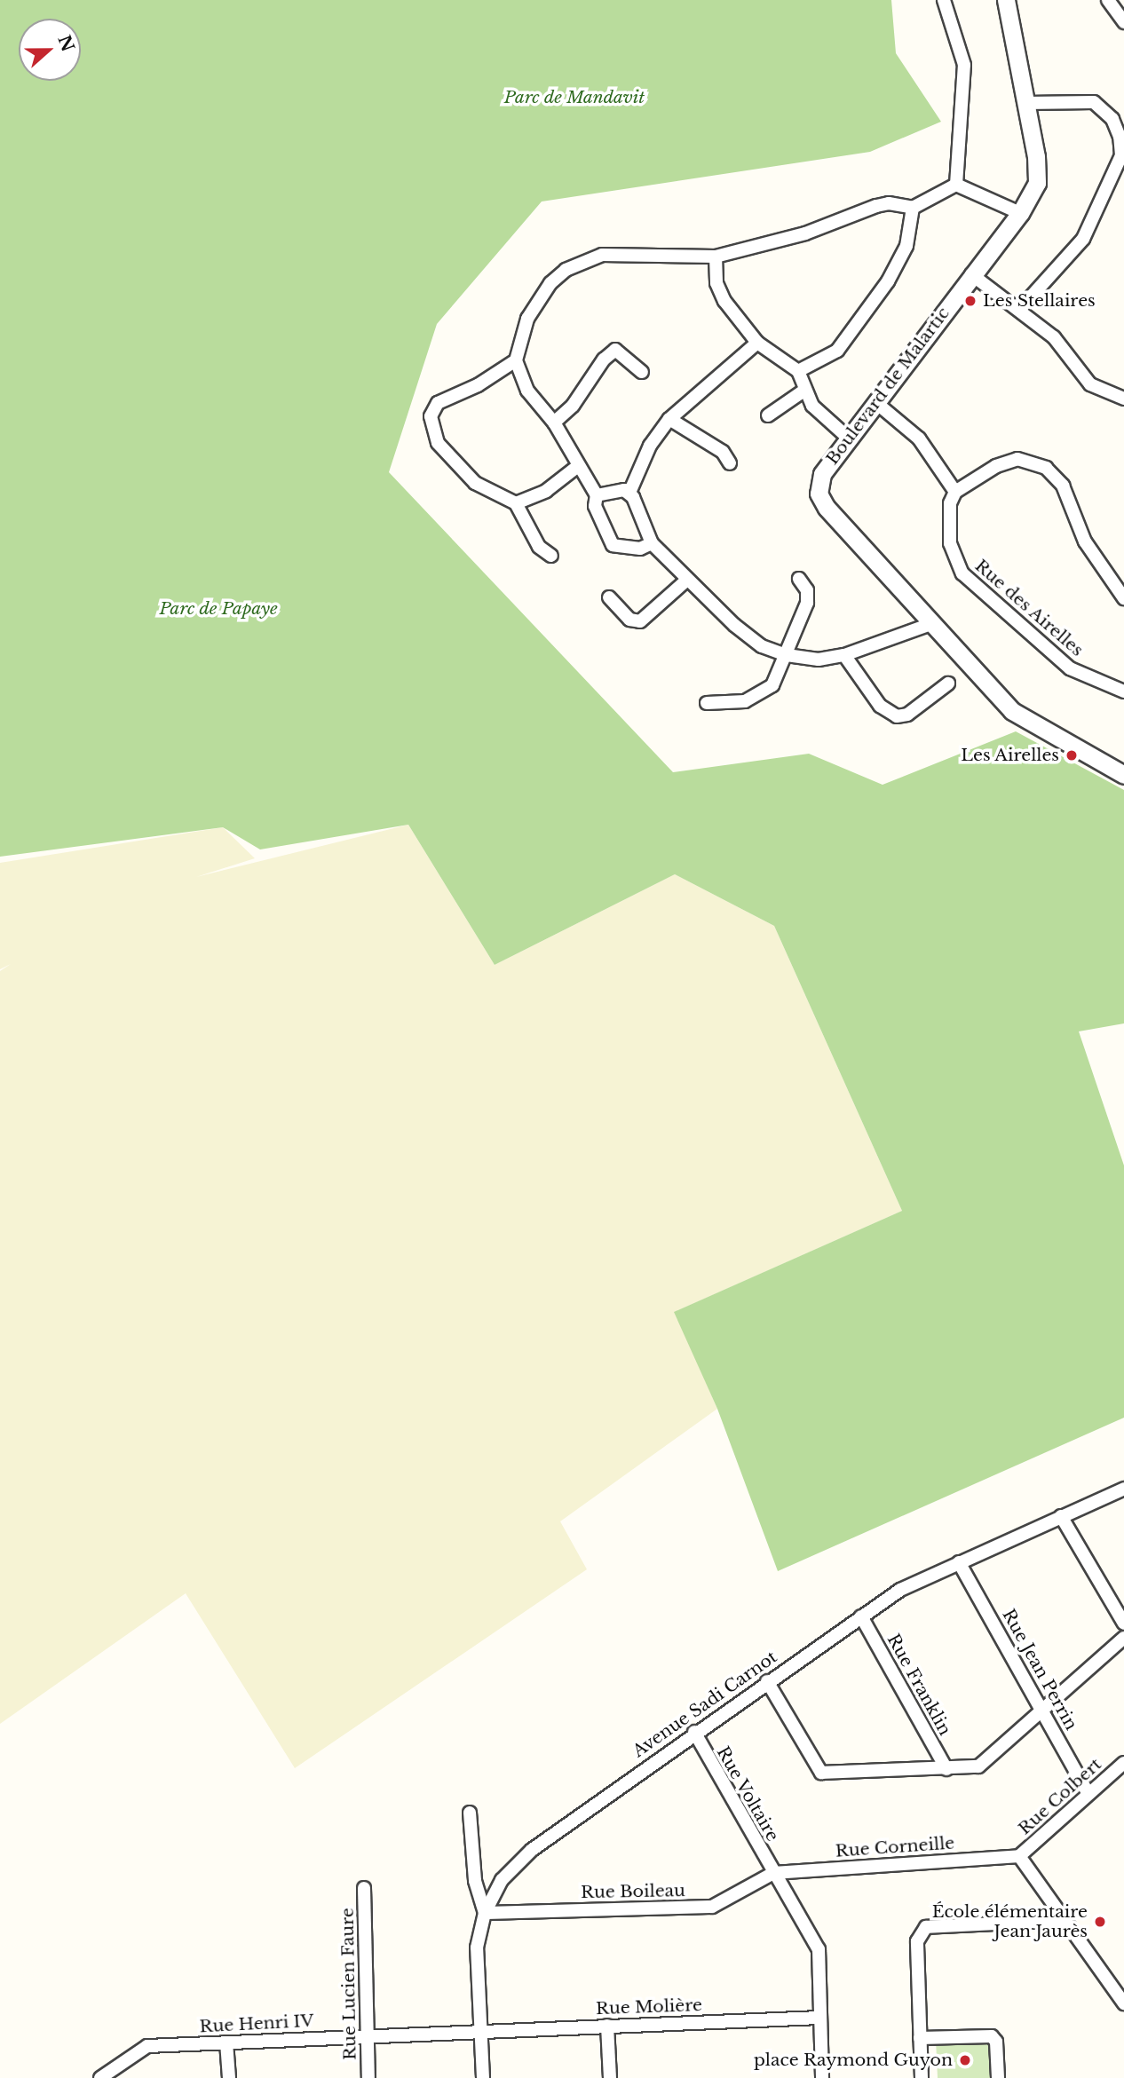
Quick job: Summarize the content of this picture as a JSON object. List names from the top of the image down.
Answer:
{
  "streets": {
    "street": [
      "Boulevard de Malartic",
      "Rue des Airelles",
      "Rue Jean Perrin",
      "Rue Franklin",
      "Avenue Sadi Carnot",
      "Rue Voltaire",
      "Rue Colbert",
      "Rue Corneille",
      "Rue Boileau",
      "Rue Lucien Faure",
      "Rue Molière",
      "Rue Henri IV"
    ]
  },
  "crossings": [
    ["Rue Jean Perrin", "Avenue Sadi Carnot"],
    ["Rue Jean Perrin", "Rue Colbert"],
    ["Rue Franklin", "Avenue Sadi Carnot"],
    ["Avenue Sadi Carnot", "Rue Voltaire"],
    ["Avenue Sadi Carnot", "Rue Boileau"],
    ["Avenue Sadi Carnot", "Rue Molière"],
    ["Rue Voltaire", "Rue Corneille"],
    ["Rue Voltaire", "Rue Boileau"],
    ["Rue Voltaire", "Rue Molière"],
    ["Rue Colbert", "Rue Corneille"],
    ["Rue Corneille", "Rue Boileau"],
    ["Rue Lucien Faure", "Rue Molière"],
    ["Rue Lucien Faure", "Rue Henri IV"],
    ["Rue Molière", "Rue Henri IV"]
  ],
  "parks": ["Parc de Mandavit", "Parc de Papaye"],
  "places": [
    "Les Stellaires",
    "Les Airelles",
    "École élémentaire Jean Jaurès",
    "place Raymond Guyon"
  ],
  "north": "right"
}
